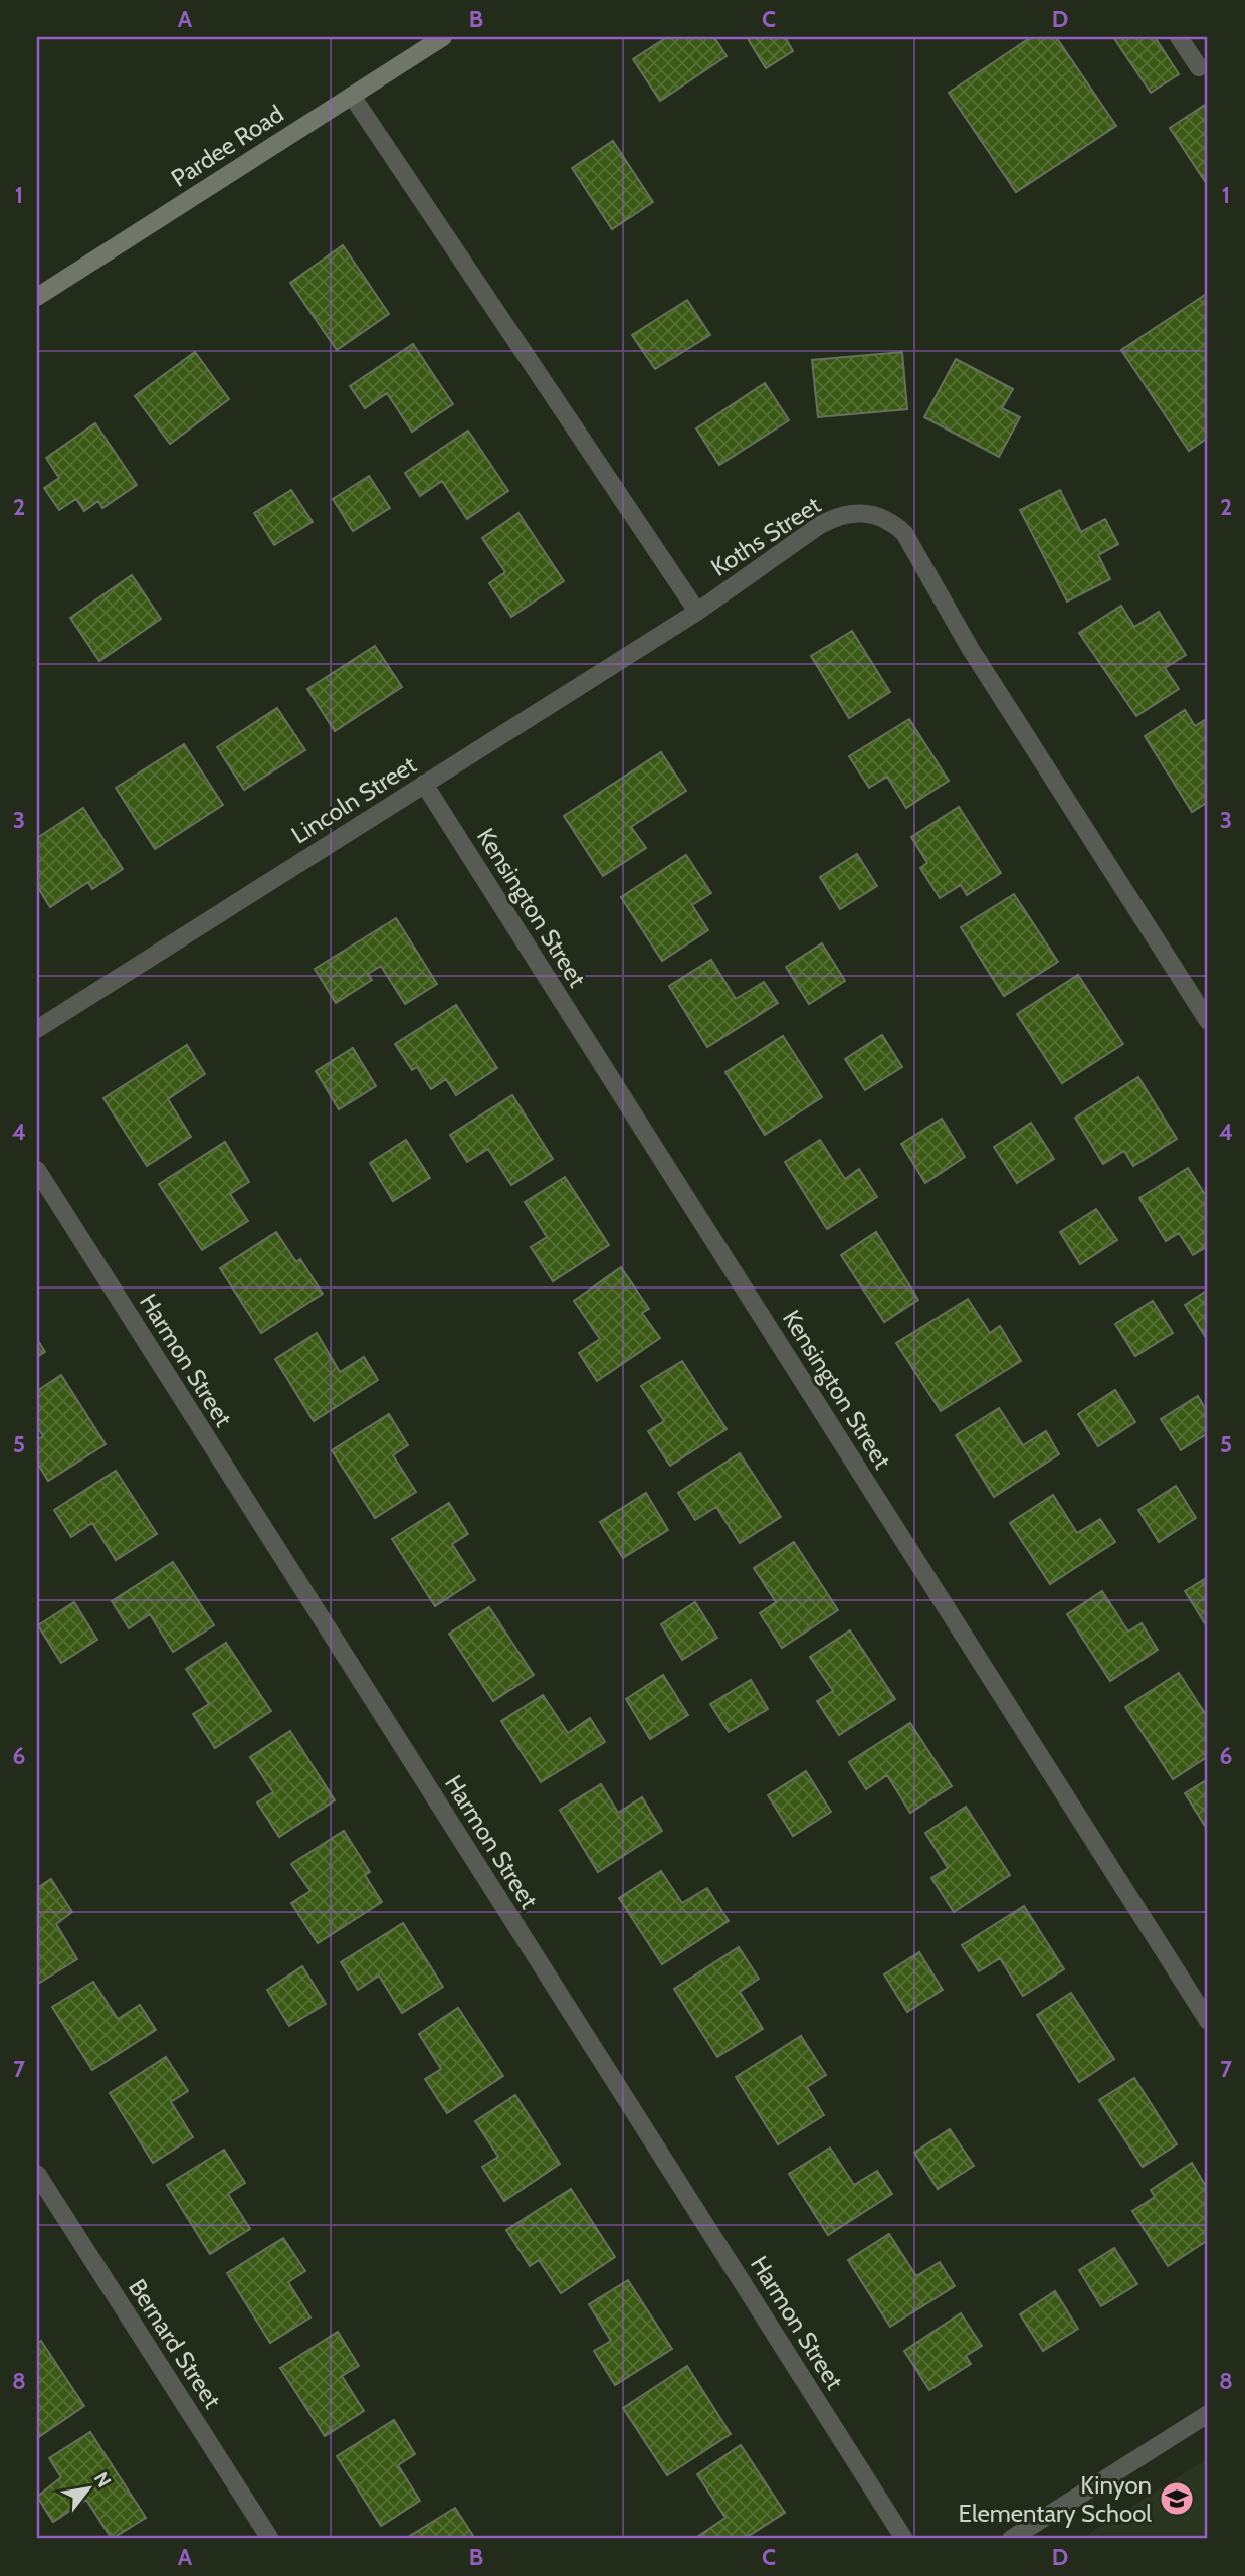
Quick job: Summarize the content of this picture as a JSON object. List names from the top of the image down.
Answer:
{
  "streets": {
    "main road": ["Pardee Road"],
    "street": [
      "Koths Street",
      "Lincoln Street",
      "Kensington Street",
      "Harmon Street",
      "Bernard Street"
    ]
  },
  "crossings": [
    ["Pardee Road", "Koths Street"],
    ["Koths Street", "Lincoln Street"],
    ["Lincoln Street", "Kensington Street"]
  ],
  "places": {
    "school or university": ["Kinyon Elementary School"]
  },
  "north": "top right",
  "grid": {
    "columns": [
      "A",
      "B",
      "C",
      "D"
    ],
    "rows": [
      "1",
      "2",
      "3",
      "4",
      "5",
      "6",
      "7",
      "8"
    ]
  }
}
